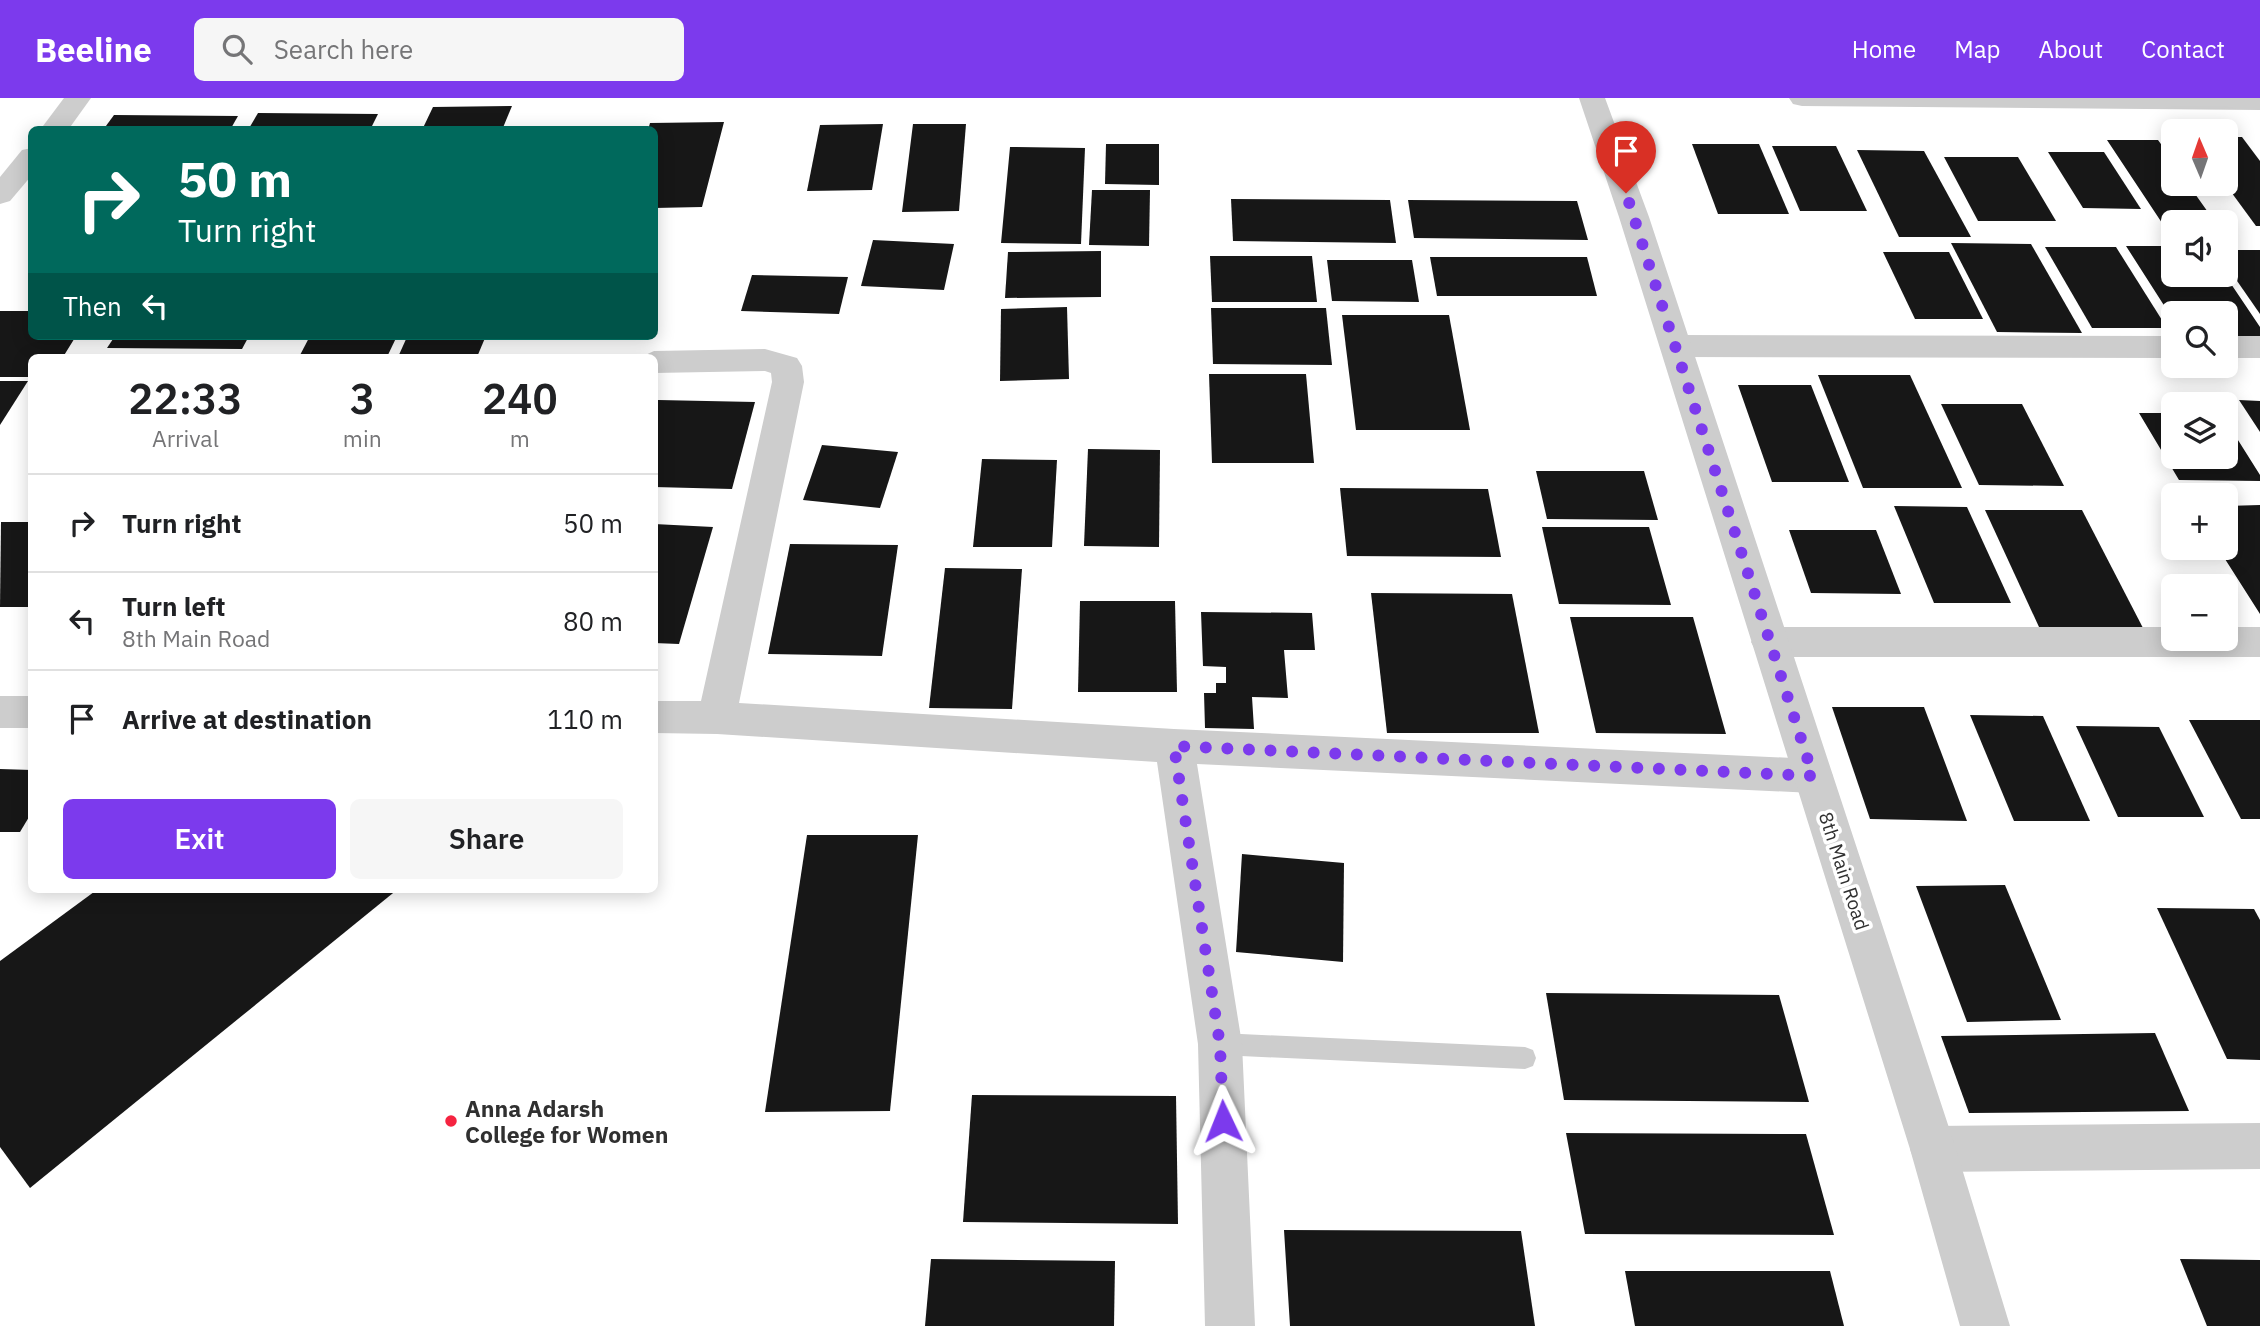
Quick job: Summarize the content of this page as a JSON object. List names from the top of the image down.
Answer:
{
  "streets": {
    "street": ["8th Main Road"]
  },
  "places": ["Anna Adarsh College for Women"],
  "north": "top",
  "page": {
    "header": "Beeline",
    "search": "Search here",
    "nav": [
      "Home",
      "Map",
      "About",
      "Contact"
    ],
    "map_buttons": ["+", "−"],
    "turn": ["50 m", "Turn right"],
    "then": "Then",
    "eta": [
      "22:33",
      "Arrival",
      "3",
      "min",
      "240",
      "m"
    ],
    "list": [
      {
        "name": "Turn right",
        "value": "50 m"
      },
      {
        "name": "Turn left",
        "note": "8th Main Road",
        "value": "80 m"
      },
      {
        "name": "Arrive at destination",
        "value": "110 m"
      }
    ],
    "buttons": ["Exit", "Share"]
  }
}
